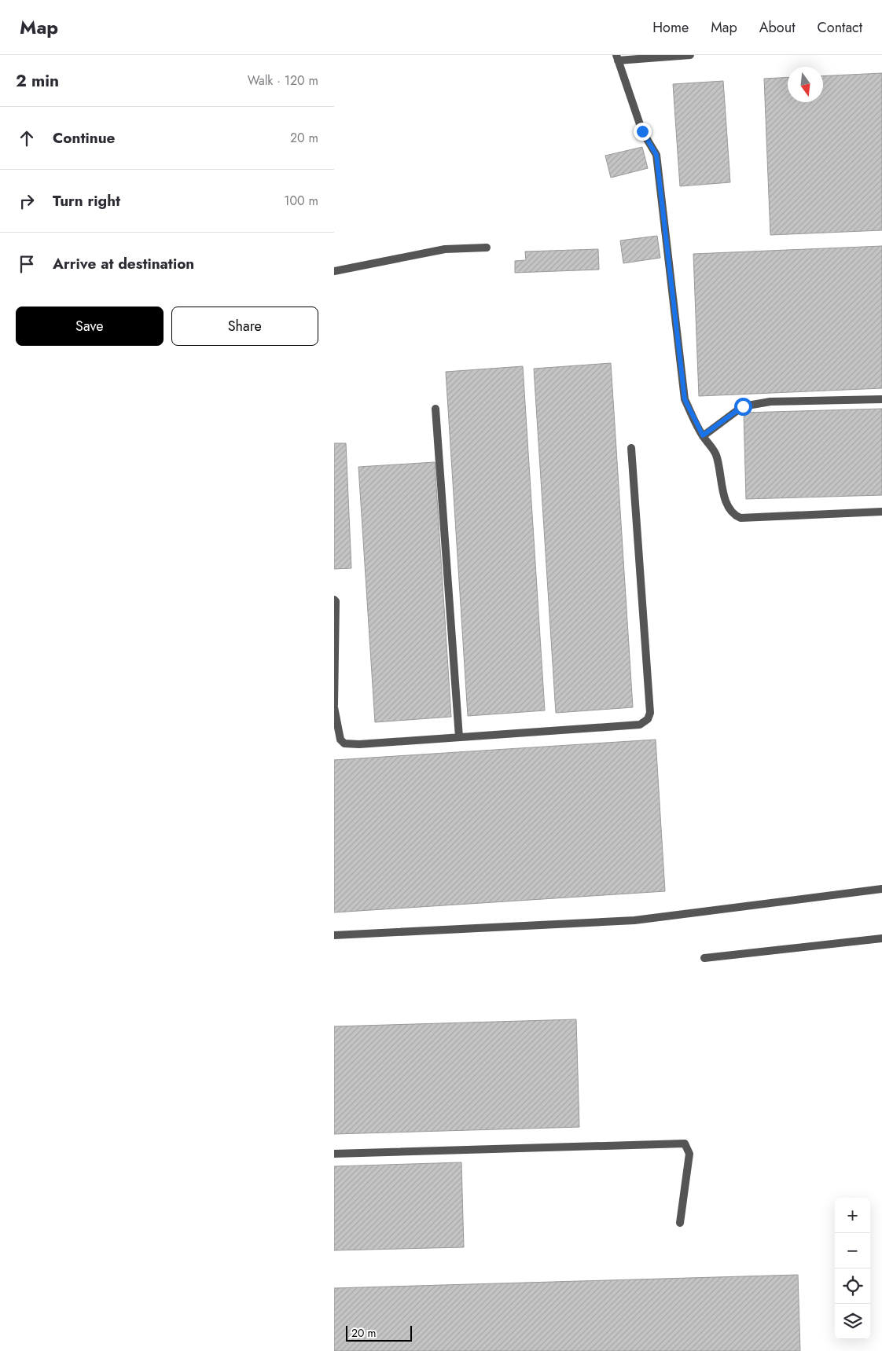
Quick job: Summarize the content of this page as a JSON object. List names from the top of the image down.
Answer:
{
  "scale_bar": "20 m",
  "north": "bottom",
  "page": {
    "header": "Map",
    "nav": [
      "Home",
      "Map",
      "About",
      "Contact"
    ],
    "heading": ["2 min", "Walk · 120 m"],
    "list": [
      ["Continue", "20 m"],
      ["Turn right", "100 m"],
      "Arrive at destination"
    ],
    "buttons": ["Save", "Share"],
    "map_buttons": ["+", "−"],
    "scale": "20 m"
  }
}
